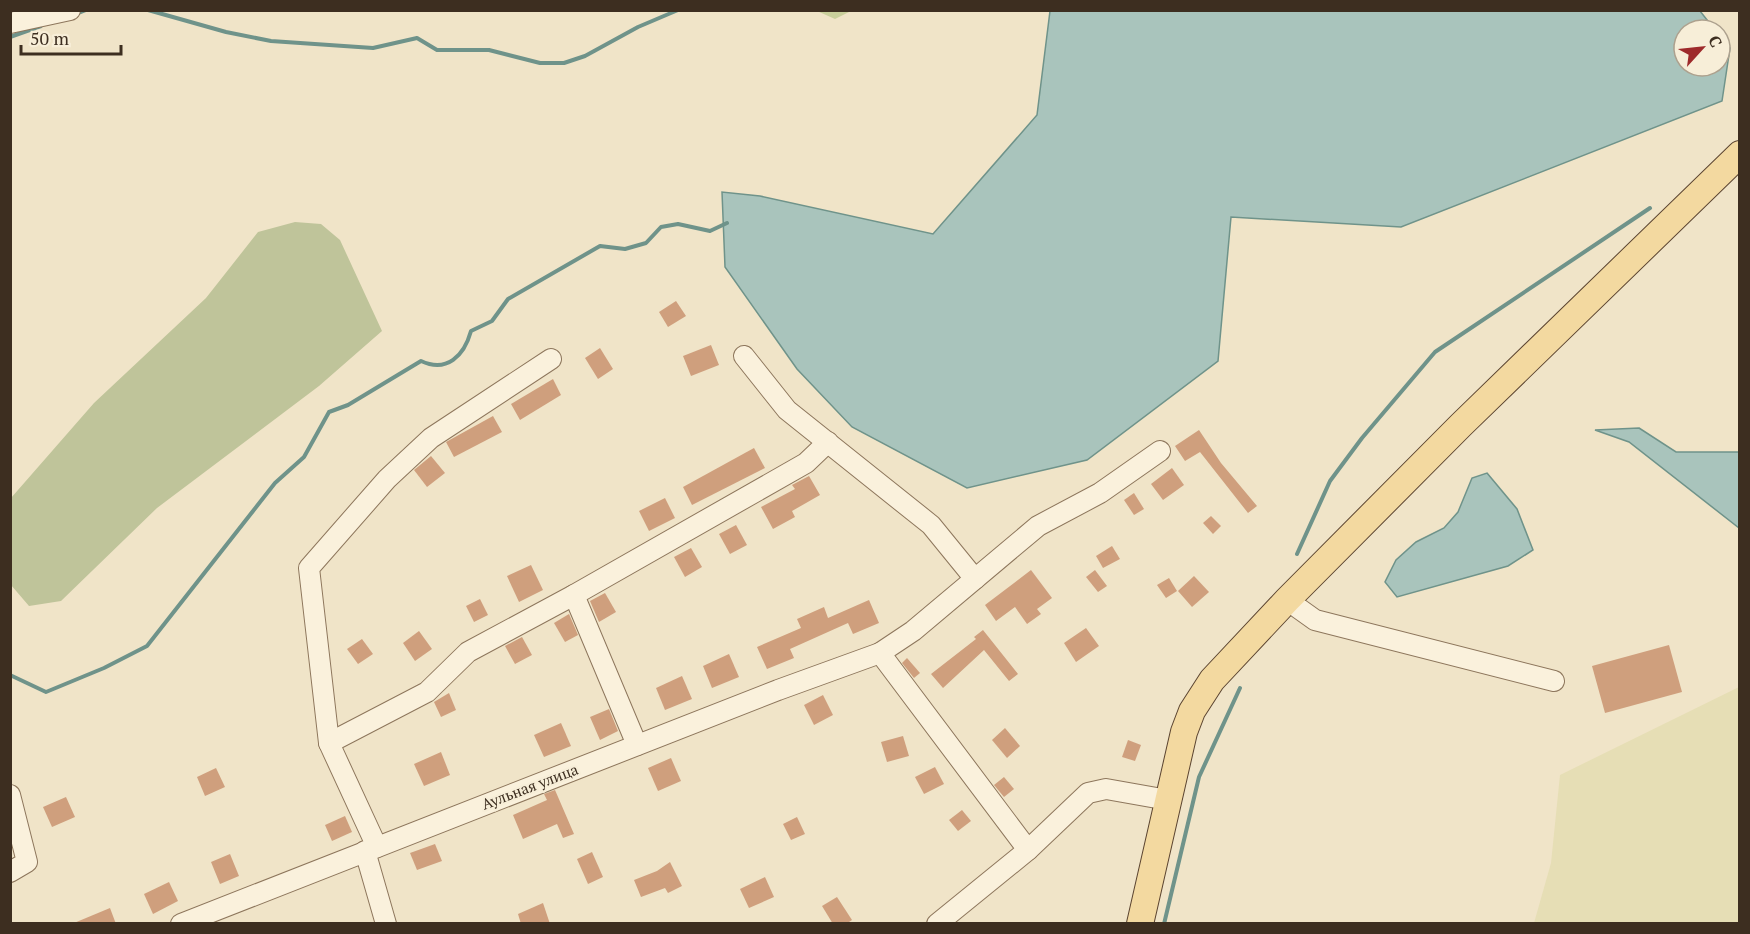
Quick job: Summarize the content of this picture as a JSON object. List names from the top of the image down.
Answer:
{
  "streets": {
    "street": ["Аульная улица"]
  },
  "scale_bar": "50 m",
  "north": "top right"
}
